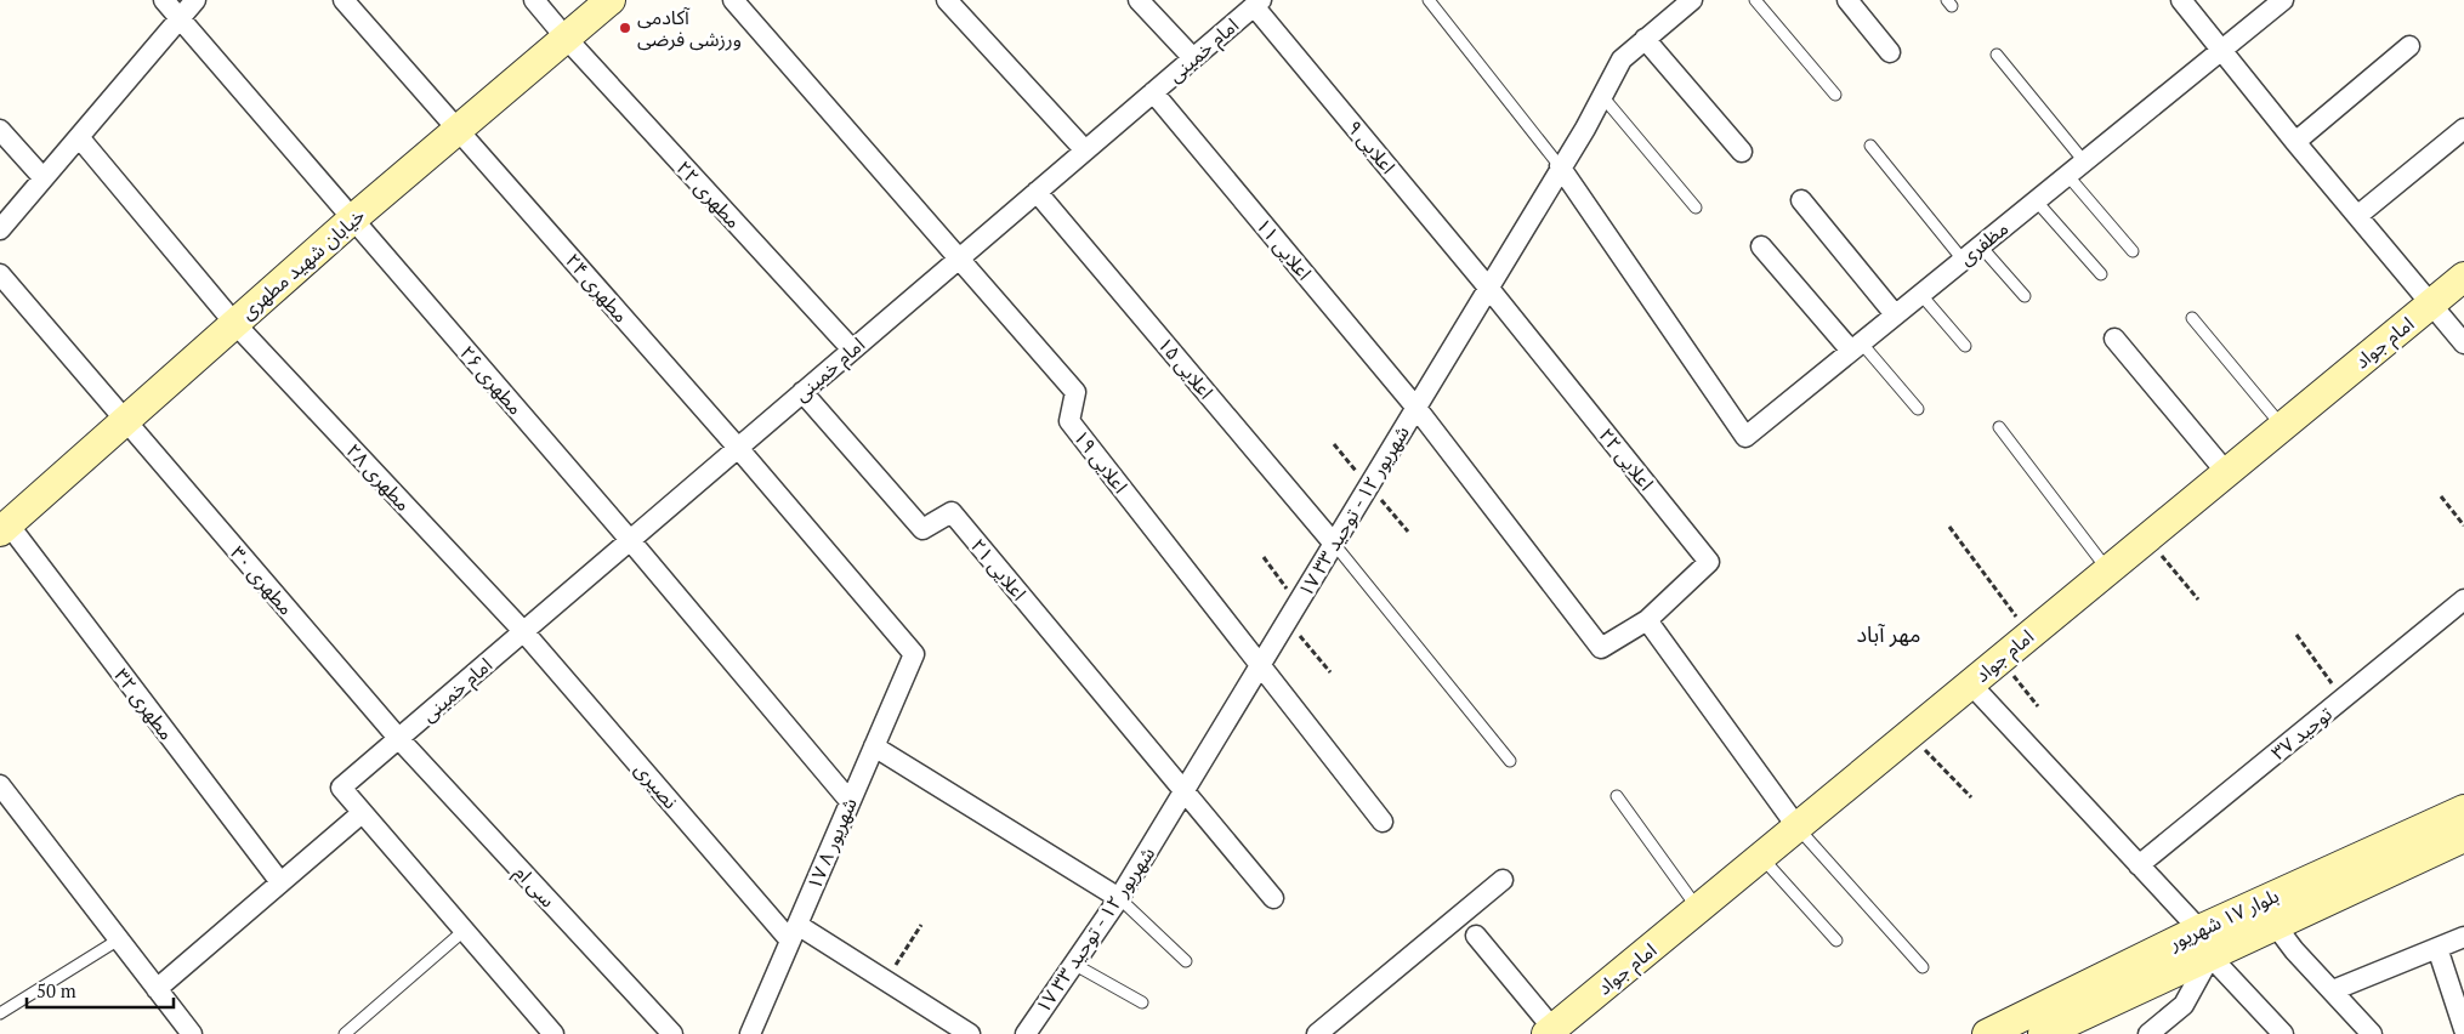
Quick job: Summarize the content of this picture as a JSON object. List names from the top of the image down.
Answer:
{
  "streets": {
    "main road": ["خیابان شهید مطهری", "امام جواد", "بلوار ۱۷ شهریور"],
    "street": [
      "امام خمینی",
      "اعلایی ۹",
      "مطهری ۲۲",
      "مظفری",
      "اعلایی ۱۱",
      "مطهری ۲۴",
      "اعلایی ۱۵",
      "مطهری ۲۶",
      "اعلایی ۲۲",
      "اعلایی ۱۹",
      "مطهری ۲۸",
      "۱۷ شهریور ۱۲ - توحید ۳۳",
      "اعلایی ۲۱",
      "مطهری ۳۰",
      "مطهری ۳۲",
      "توحید ۳۷",
      "نصیری",
      "۱۷ شهریور ۸",
      "سی ام"
    ]
  },
  "crossings": [
    ["امام خمینی", "اعلایی ۹"],
    ["امام خمینی", "مطهری ۲۲"],
    ["امام خمینی", "اعلایی ۱۱"],
    ["امام خمینی", "مطهری ۲۴"],
    ["امام خمینی", "اعلایی ۱۵"],
    ["امام خمینی", "مطهری ۲۶"],
    ["امام خمینی", "اعلایی ۱۹"],
    ["امام خمینی", "مطهری ۲۸"],
    ["امام خمینی", "اعلایی ۲۱"],
    ["امام خمینی", "مطهری ۳۰"],
    ["امام خمینی", "نصیری"],
    ["امام خمینی", "سی ام"],
    ["اعلایی ۹", "اعلایی ۲۲"],
    ["اعلایی ۹", "۱۷ شهریور ۱۲ - توحید ۳۳"],
    ["مطهری ۲۲", "خیابان شهید مطهری"],
    ["مظفری", "۱۷ شهریور ۱۲ - توحید ۳۳"],
    ["اعلایی ۱۱", "اعلایی ۲۲"],
    ["اعلایی ۱۱", "۱۷ شهریور ۱۲ - توحید ۳۳"],
    ["خیابان شهید مطهری", "مطهری ۲۴"],
    ["خیابان شهید مطهری", "مطهری ۲۶"],
    ["خیابان شهید مطهری", "مطهری ۲۸"],
    ["خیابان شهید مطهری", "مطهری ۳۰"],
    ["خیابان شهید مطهری", "مطهری ۳۲"],
    ["مطهری ۲۴", "۱۷ شهریور ۸"],
    ["اعلایی ۱۵", "۱۷ شهریور ۱۲ - توحید ۳۳"],
    ["مطهری ۲۶", "۱۷ شهریور ۸"],
    ["اعلایی ۲۲", "۱۷ شهریور ۱۲ - توحید ۳۳"],
    ["اعلایی ۱۹", "۱۷ شهریور ۱۲ - توحید ۳۳"],
    ["مطهری ۲۸", "نصیری"],
    ["۱۷ شهریور ۱۲ - توحید ۳۳", "اعلایی ۲۱"],
    ["مطهری ۳۰", "سی ام"],
    ["نصیری", "۱۷ شهریور ۸"]
  ],
  "districts": ["مهر آباد"],
  "places": ["آکادمی ورزشی فرضی"],
  "scale_bar": "50 m"
}
